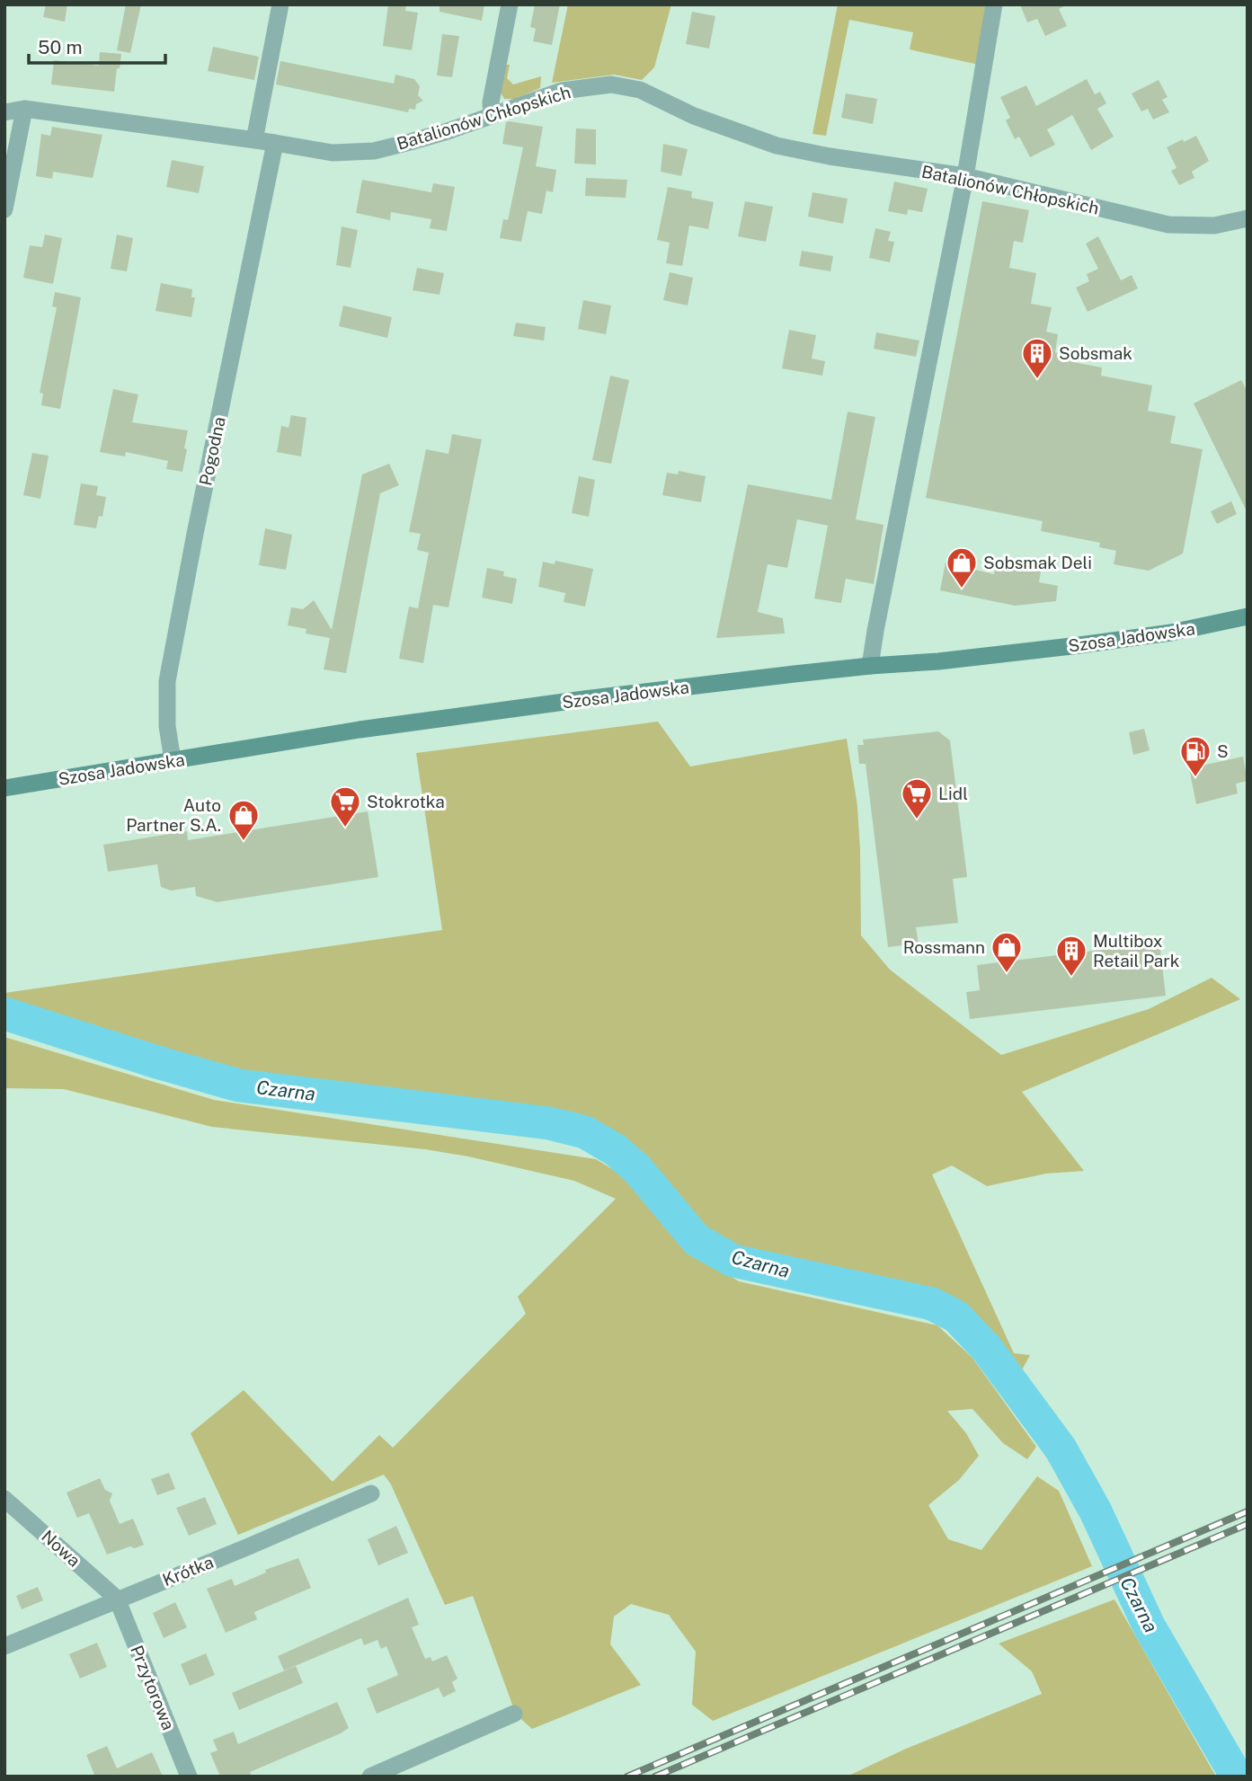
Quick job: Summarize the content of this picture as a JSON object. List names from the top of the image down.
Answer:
{
  "streets": {
    "main road": ["Szosa Jadowska"],
    "street": [
      "Batalionów Chłopskich",
      "Pogodna",
      "Nowa",
      "Krótka",
      "Przytorowa"
    ]
  },
  "crossings": [
    ["Batalionów Chłopskich", "Pogodna"],
    ["Pogodna", "Szosa Jadowska"],
    ["Nowa", "Krótka"],
    ["Nowa", "Przytorowa"],
    ["Krótka", "Przytorowa"]
  ],
  "water": ["Czarna"],
  "places": {
    "building": ["Sobsmak", "Multibox Retail Park"],
    "shop": ["Sobsmak Deli", "Auto Partner S.A.", "Rossmann"],
    "fuel station": ["S"],
    "supermarket": ["Lidl", "Stokrotka"]
  },
  "scale_bar": "50 m"
}
